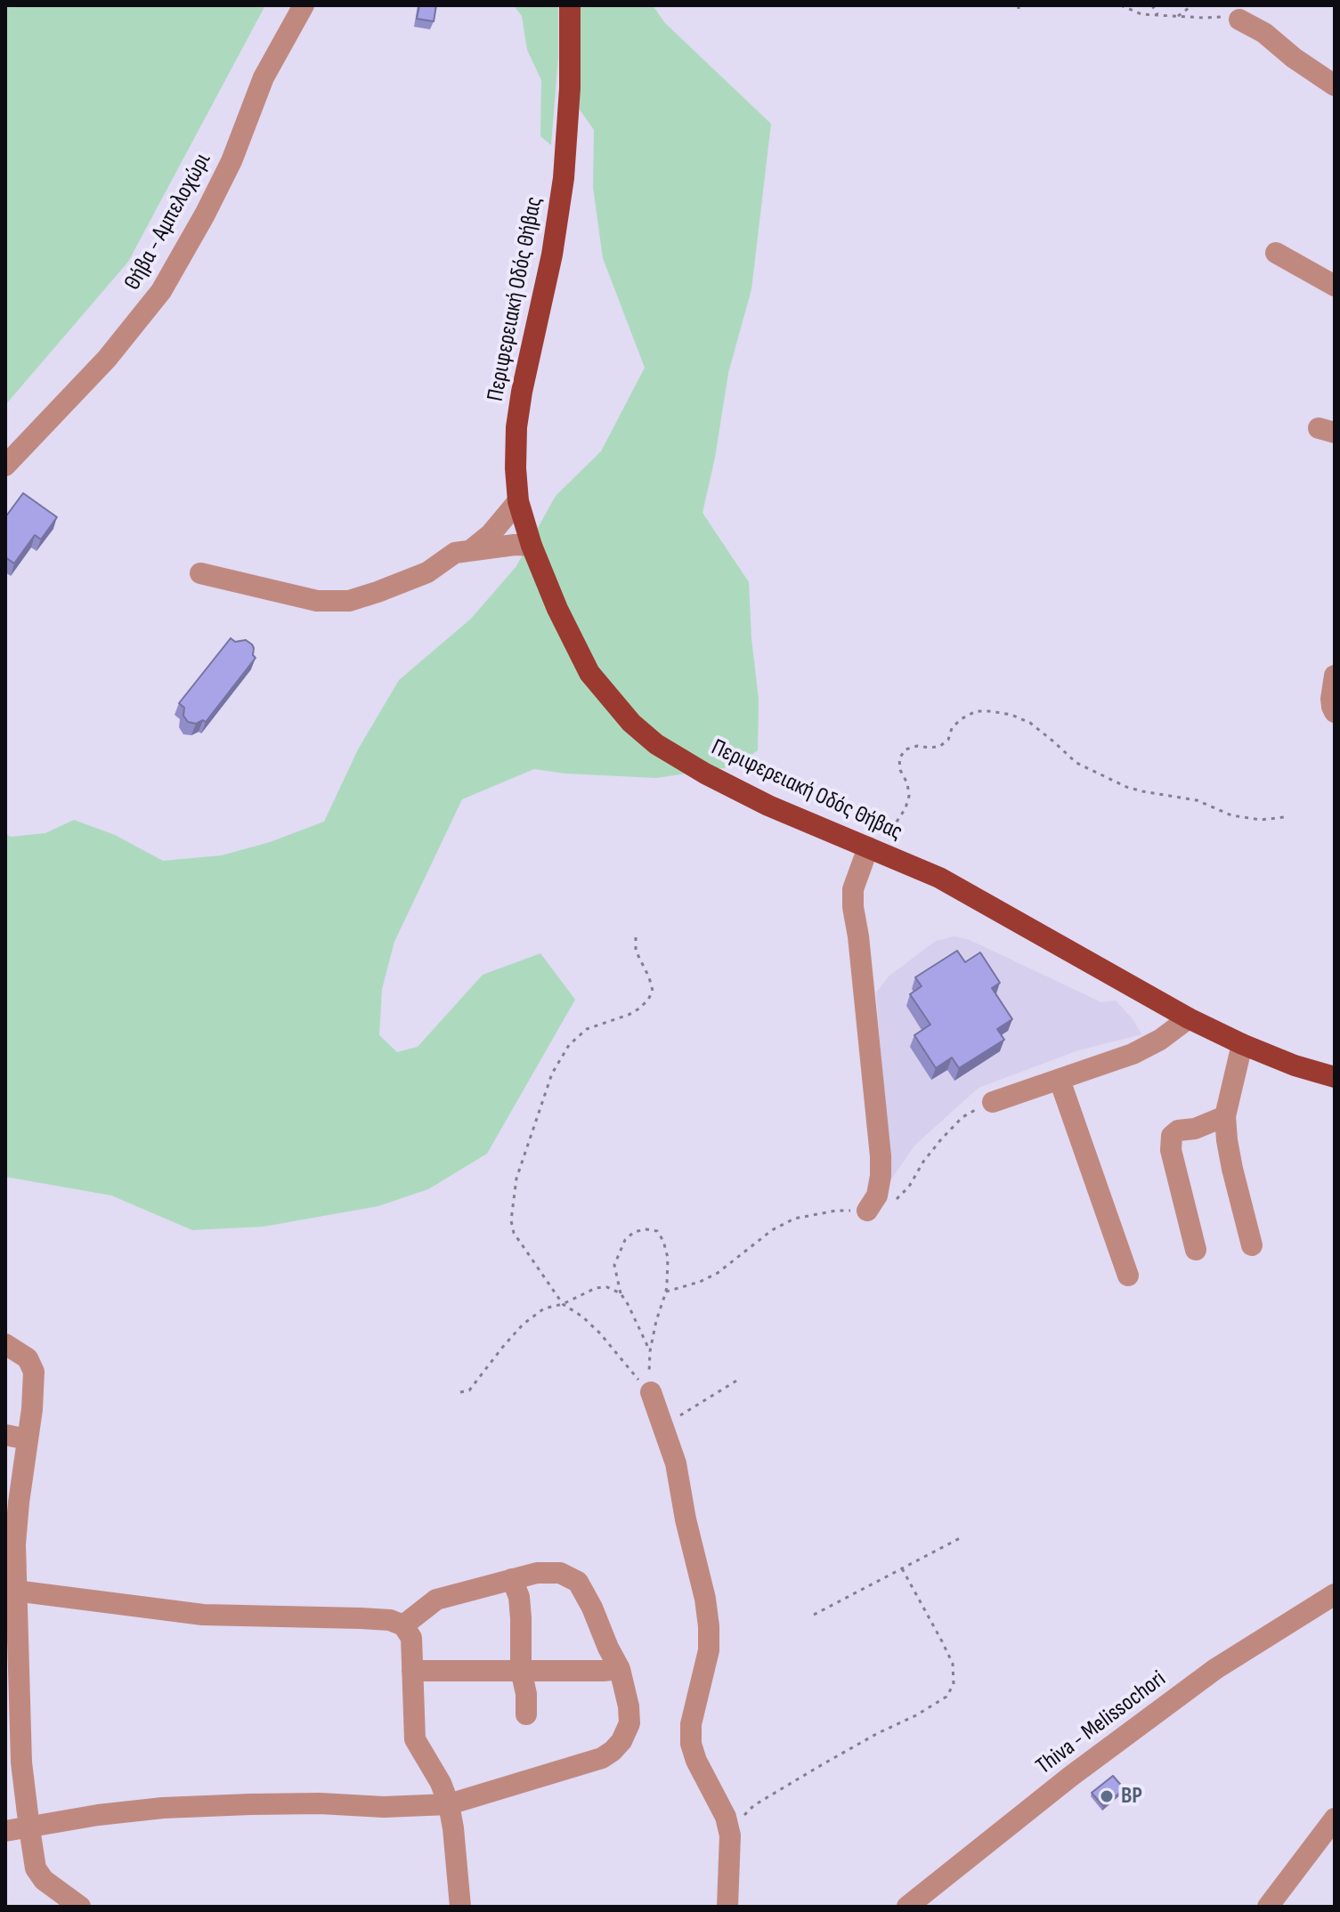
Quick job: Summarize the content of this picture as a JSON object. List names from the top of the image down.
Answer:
{
  "streets": {
    "main road": ["Περιφερειακή Οδός Θήβας"],
    "street": ["Θήβα - Αμπελοχώρι", "Thiva - Melissochori"]
  },
  "places": ["BP"]
}
